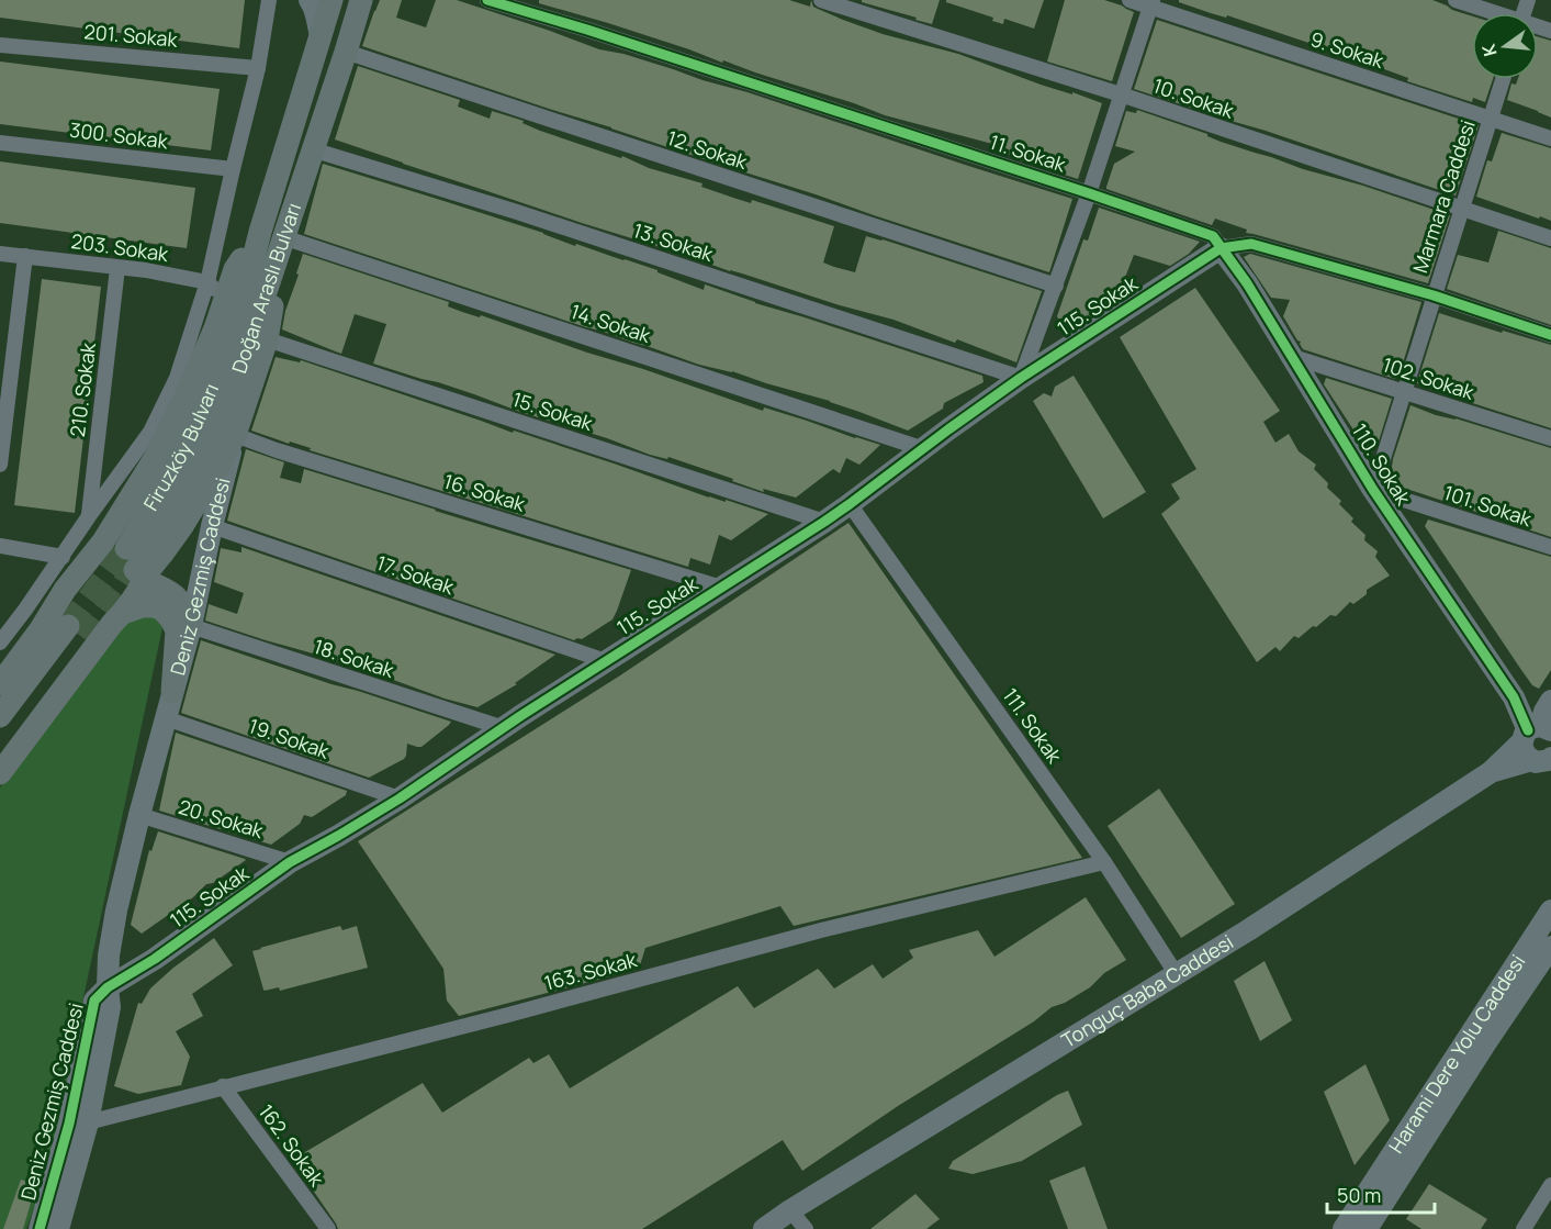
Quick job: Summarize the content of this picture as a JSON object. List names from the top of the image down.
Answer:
{
  "streets": {
    "main road": ["Doğan Araslı Bulvarı", "Firuzköy Bulvarı"],
    "street": [
      "201. Sokak",
      "9. Sokak",
      "10. Sokak",
      "300. Sokak",
      "12. Sokak",
      "11. Sokak",
      "Marmara Caddesi",
      "13. Sokak",
      "203. Sokak",
      "115. Sokak",
      "14. Sokak",
      "102. Sokak",
      "210. Sokak",
      "15. Sokak",
      "110. Sokak",
      "16. Sokak",
      "101. Sokak",
      "17. Sokak",
      "Deniz Gezmiş Caddesi",
      "18. Sokak",
      "111. Sokak",
      "19. Sokak",
      "20. Sokak",
      "163. Sokak",
      "Tonguç Baba Caddesi",
      "Harami Dere Yolu Caddesi",
      "162. Sokak"
    ]
  },
  "crossings": [
    ["9. Sokak", "Marmara Caddesi"],
    ["10. Sokak", "Marmara Caddesi"],
    ["12. Sokak", "Doğan Araslı Bulvarı"],
    ["11. Sokak", "115. Sokak"],
    ["11. Sokak", "110. Sokak"],
    ["Marmara Caddesi", "102. Sokak"],
    ["Marmara Caddesi", "110. Sokak"],
    ["Marmara Caddesi", "101. Sokak"],
    ["13. Sokak", "Doğan Araslı Bulvarı"],
    ["13. Sokak", "115. Sokak"],
    ["203. Sokak", "210. Sokak"],
    ["Doğan Araslı Bulvarı", "14. Sokak"],
    ["Doğan Araslı Bulvarı", "Firuzköy Bulvarı"],
    ["115. Sokak", "14. Sokak"],
    ["115. Sokak", "15. Sokak"],
    ["115. Sokak", "110. Sokak"],
    ["115. Sokak", "16. Sokak"],
    ["115. Sokak", "17. Sokak"],
    ["115. Sokak", "Deniz Gezmiş Caddesi"],
    ["115. Sokak", "18. Sokak"],
    ["115. Sokak", "111. Sokak"],
    ["115. Sokak", "19. Sokak"],
    ["115. Sokak", "20. Sokak"],
    ["102. Sokak", "110. Sokak"],
    ["110. Sokak", "101. Sokak"],
    ["110. Sokak", "Tonguç Baba Caddesi"],
    ["16. Sokak", "Deniz Gezmiş Caddesi"],
    ["17. Sokak", "Deniz Gezmiş Caddesi"],
    ["Deniz Gezmiş Caddesi", "18. Sokak"],
    ["Deniz Gezmiş Caddesi", "19. Sokak"],
    ["Deniz Gezmiş Caddesi", "20. Sokak"],
    ["Deniz Gezmiş Caddesi", "163. Sokak"],
    ["111. Sokak", "163. Sokak"],
    ["111. Sokak", "Tonguç Baba Caddesi"],
    ["163. Sokak", "162. Sokak"]
  ],
  "scale_bar": "50 m",
  "north": "left"
}
